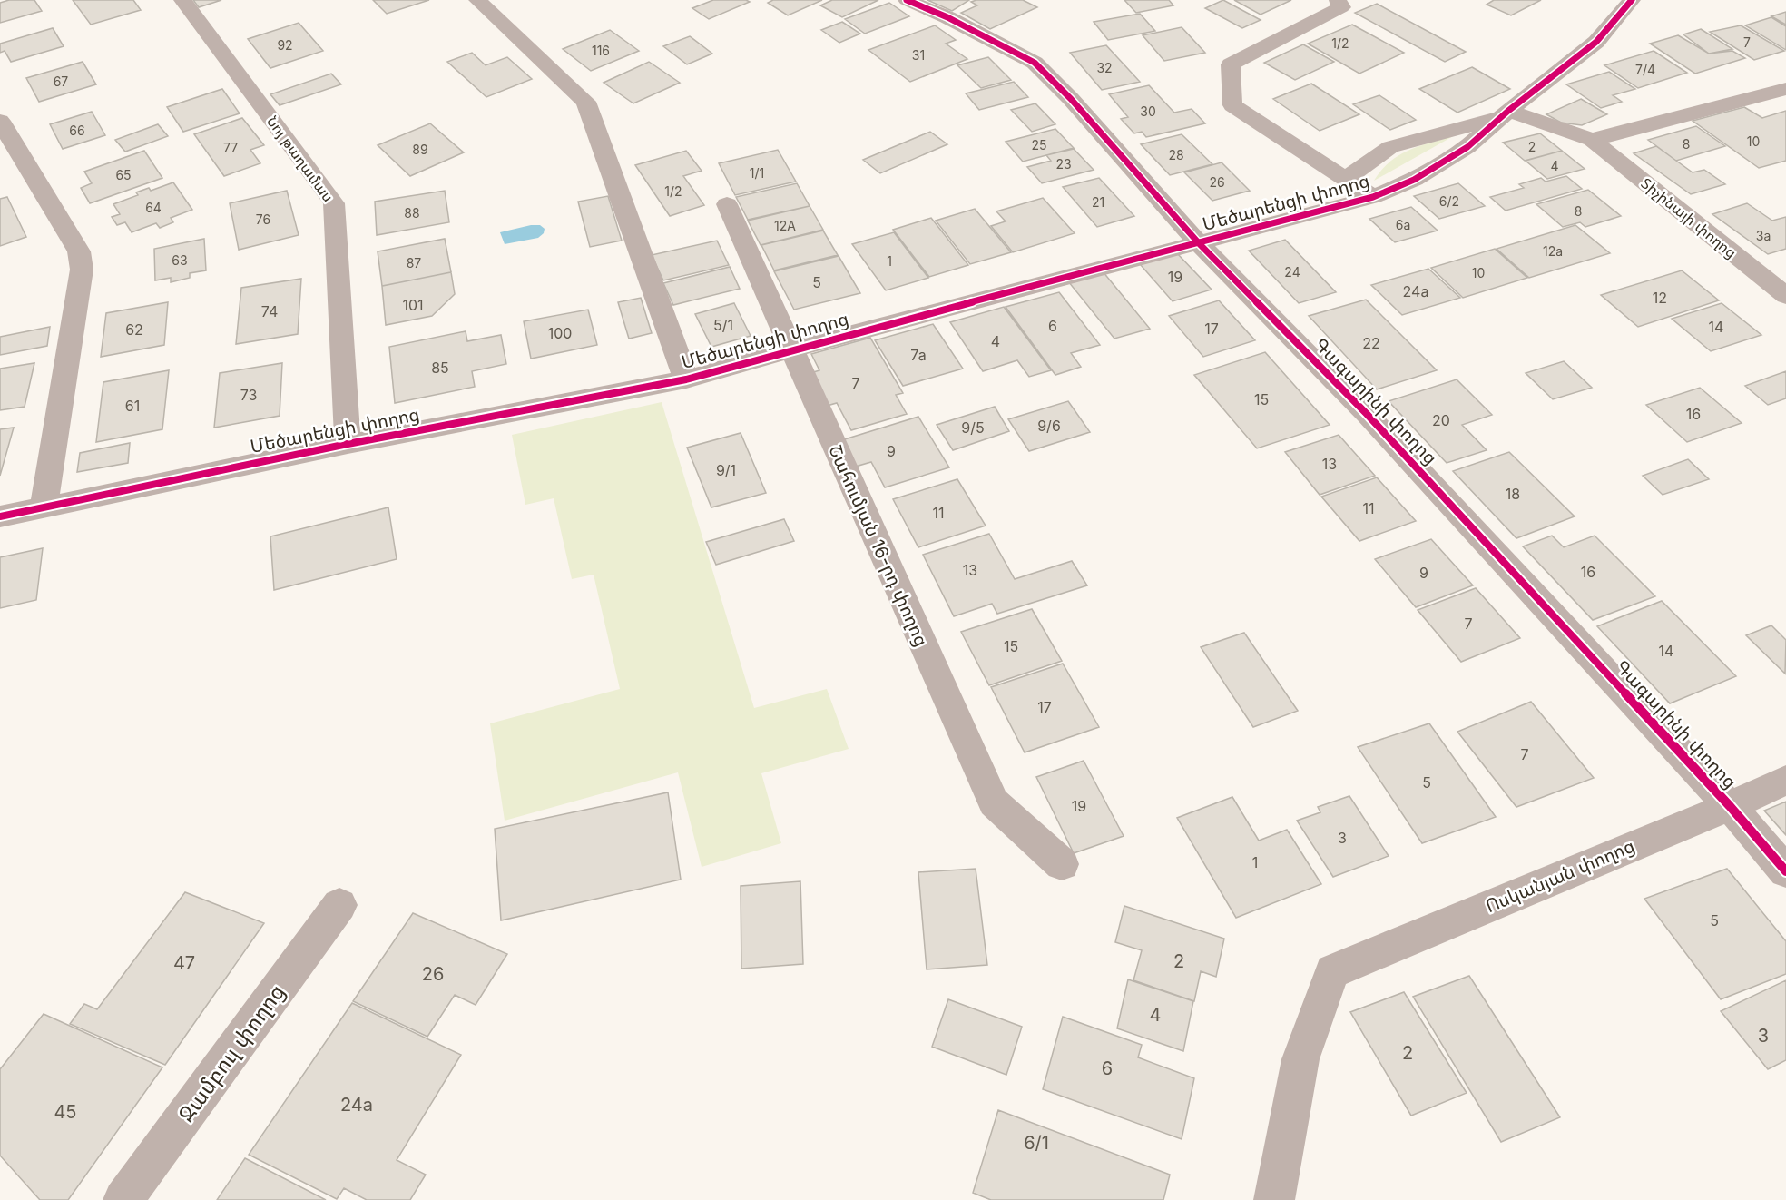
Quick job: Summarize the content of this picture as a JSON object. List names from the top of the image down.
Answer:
{
  "streets": {
    "street": [
      "Նոյ թաղամաս",
      "Մեծարենցի փողոց",
      "Տիչինայի փողոց",
      "Գագարինի փողոց",
      "Շահումյան 16-րդ փողոց",
      "Ոսկանյան փողոց",
      "Ջամբուլ փողոց"
    ]
  },
  "crossings": [
    ["Նոյ թաղամաս", "Մեծարենցի փողոց"],
    ["Մեծարենցի փողոց", "Գագարինի փողոց"],
    ["Մեծարենցի փողոց", "Շահումյան 16-րդ փողոց"],
    ["Գագարինի փողոց", "Ոսկանյան փողոց"]
  ],
  "house_numbers": [
    "7",
    "1/2",
    "92",
    "116",
    "31",
    "32",
    "7/4",
    "67",
    "30",
    "66",
    "10",
    "8",
    "25",
    "2",
    "77",
    "89",
    "28",
    "23",
    "4",
    "1/1",
    "65",
    "26",
    "1/2",
    "6/2",
    "21",
    "64",
    "8",
    "88",
    "76",
    "6a",
    "12A",
    "3a",
    "12a",
    "63",
    "1",
    "87",
    "24",
    "10",
    "19",
    "5",
    "24a",
    "12",
    "101",
    "74",
    "5/1",
    "6",
    "14",
    "17",
    "62",
    "100",
    "4",
    "22",
    "7a",
    "85",
    "7",
    "73",
    "15",
    "61",
    "16",
    "20",
    "9/6",
    "9/5",
    "9",
    "13",
    "9/1",
    "18",
    "11",
    "11",
    "13",
    "16",
    "9",
    "7",
    "15",
    "14",
    "17",
    "7",
    "5",
    "19",
    "3",
    "1",
    "5",
    "2",
    "47",
    "26",
    "4",
    "3",
    "2",
    "6",
    "24a",
    "45",
    "6/1"
  ]
}
